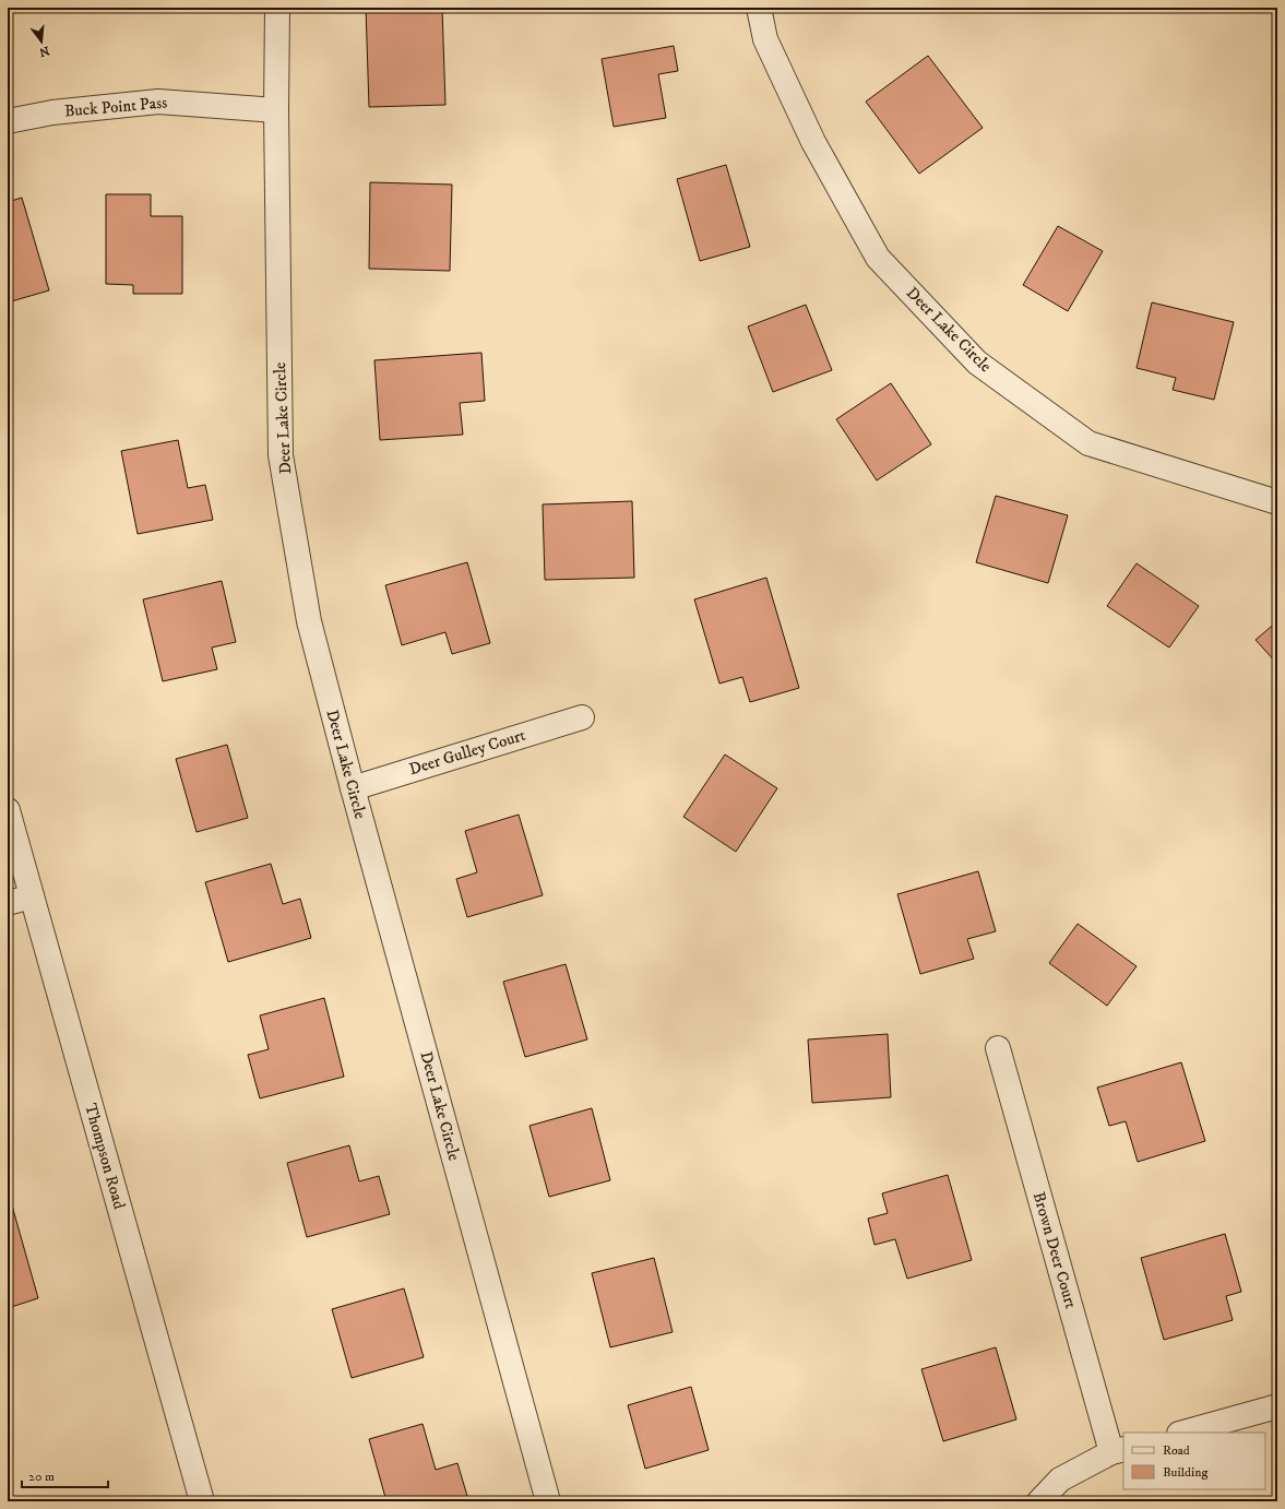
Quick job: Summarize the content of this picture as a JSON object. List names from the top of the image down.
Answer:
{
  "streets": {
    "street": [
      "Buck Point Pass",
      "Deer Lake Circle",
      "Deer Gulley Court",
      "Thompson Road",
      "Brown Deer Court"
    ]
  },
  "crossings": [
    ["Buck Point Pass", "Deer Lake Circle"],
    ["Deer Lake Circle", "Deer Gulley Court"]
  ],
  "legend": ["Road", "Building"],
  "scale_bar": "20 m",
  "north": "bottom"
}
